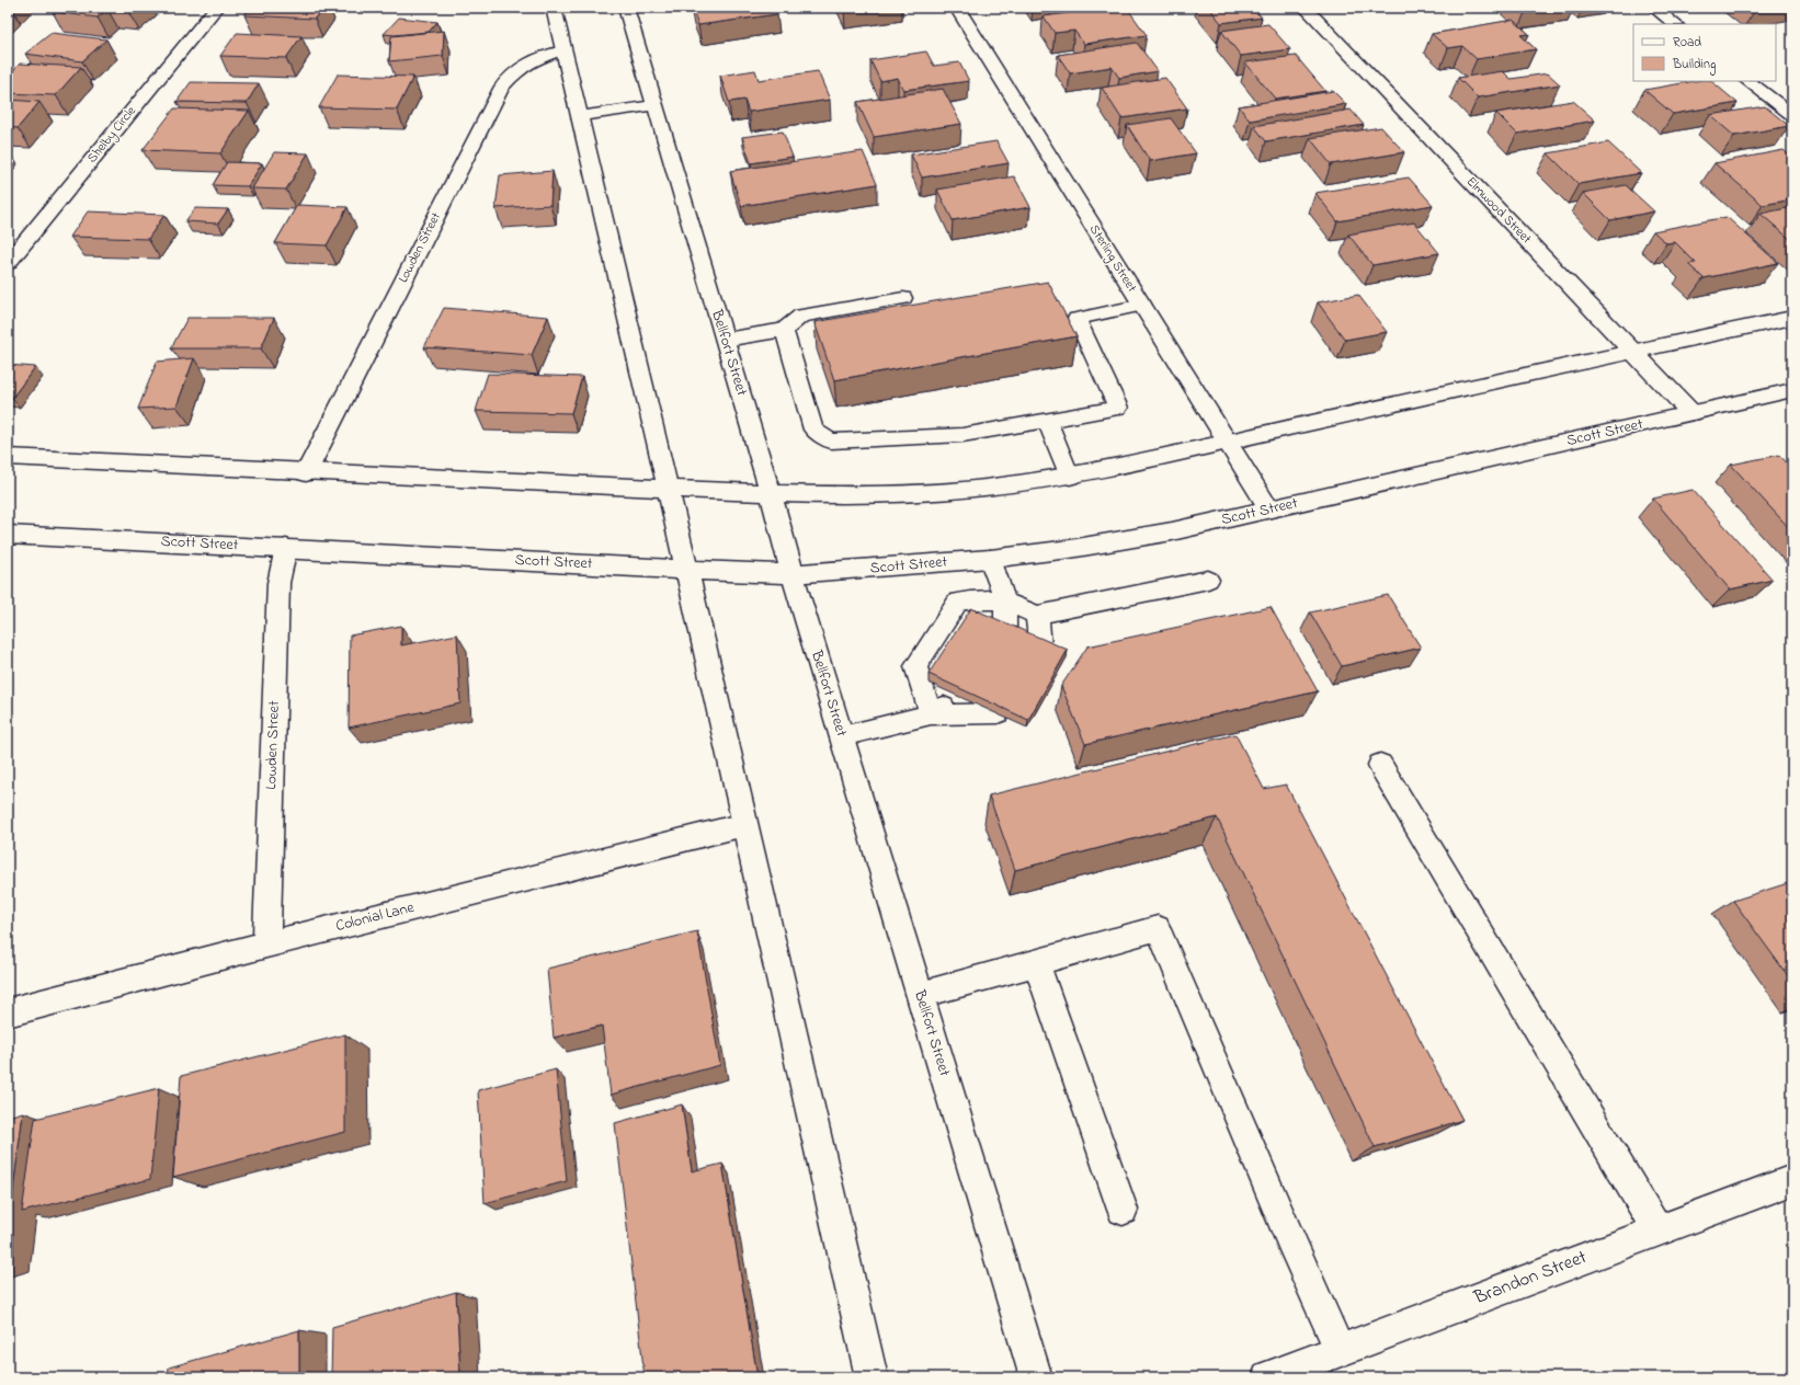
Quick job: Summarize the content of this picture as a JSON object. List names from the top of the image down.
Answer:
{
  "streets": {
    "main road": [
      "Shelby Circle",
      "Elmwood Street",
      "Lowden Street",
      "Sterling Street",
      "Bellfort Street",
      "Scott Street",
      "Colonial Lane",
      "Brandon Street"
    ]
  },
  "crossings": [
    ["Elmwood Street", "Scott Street"],
    ["Lowden Street", "Scott Street"],
    ["Lowden Street", "Colonial Lane"],
    ["Sterling Street", "Scott Street"],
    ["Bellfort Street", "Scott Street"]
  ],
  "legend": ["Road", "Building"]
}
